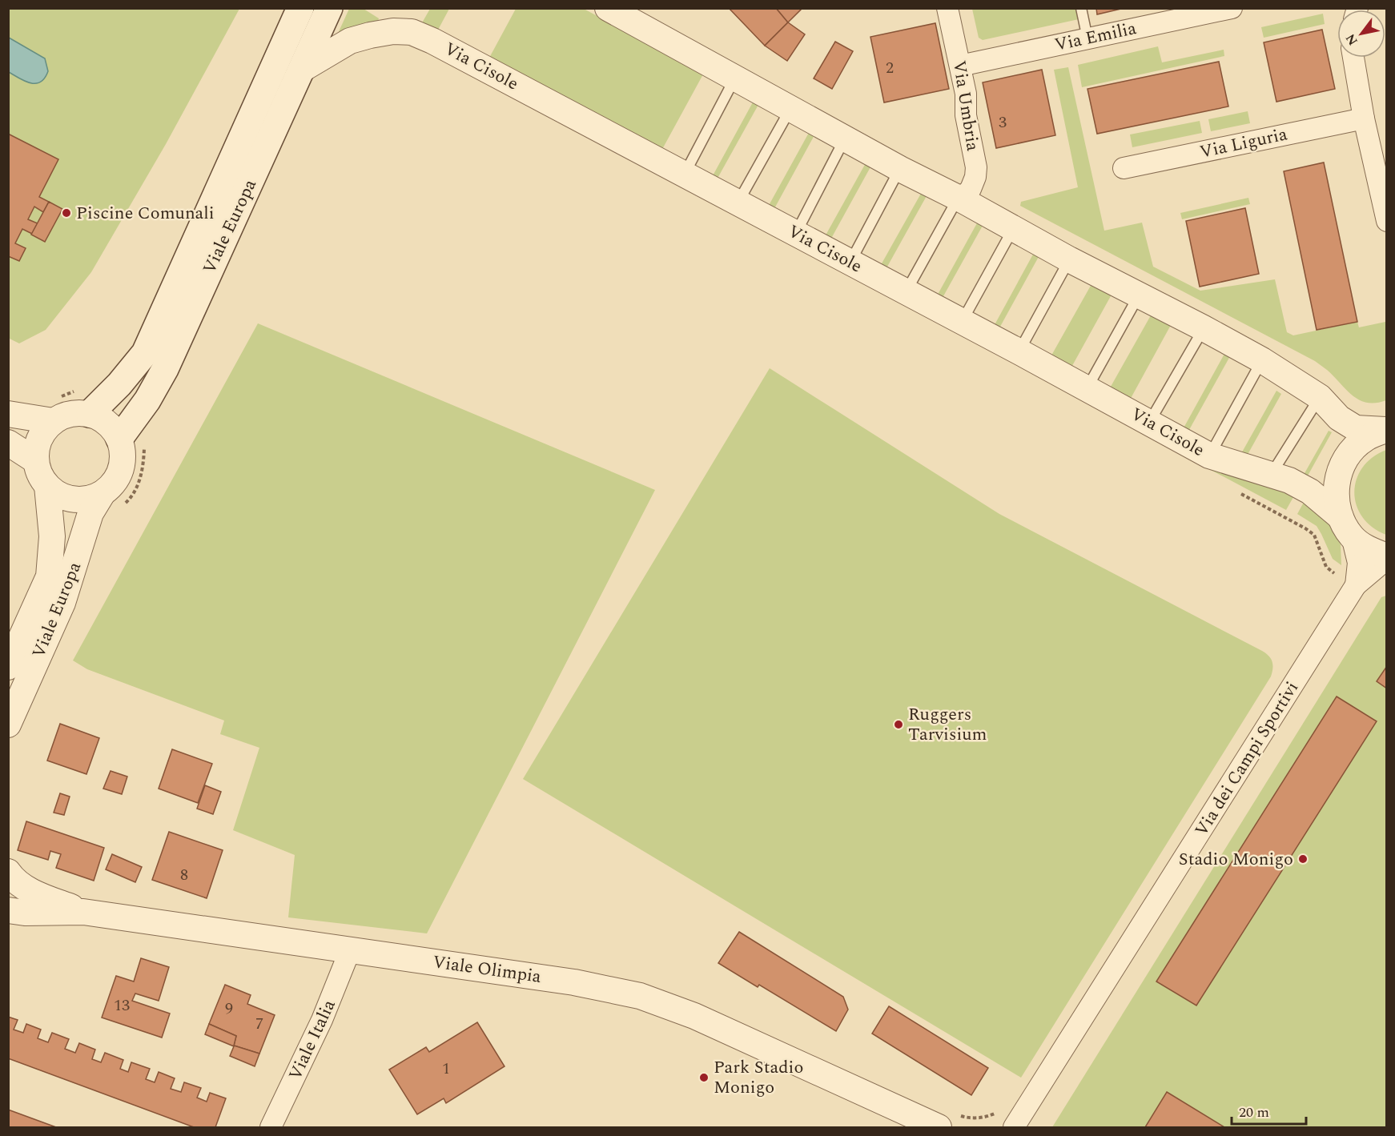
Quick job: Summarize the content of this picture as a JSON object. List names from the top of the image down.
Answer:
{
  "streets": {
    "main road": ["Viale Europa"],
    "street": [
      "Via Emilia",
      "Via Cisole",
      "Via Umbria",
      "Via Liguria",
      "Via dei Campi Sportivi",
      "Viale Olimpia",
      "Viale Italia"
    ]
  },
  "crossings": [
    ["Via Emilia", "Via Umbria"],
    ["Via Cisole", "Viale Europa"],
    ["Via Cisole", "Via dei Campi Sportivi"],
    ["Viale Olimpia", "Viale Italia"]
  ],
  "places": [
    "Piscine Comunali",
    "Ruggers Tarvisium",
    "Stadio Monigo",
    "Park Stadio Monigo"
  ],
  "house_numbers": [
    "2",
    "3",
    "8",
    "13",
    "9",
    "7",
    "1"
  ],
  "scale_bar": "20 m",
  "north": "bottom left"
}
